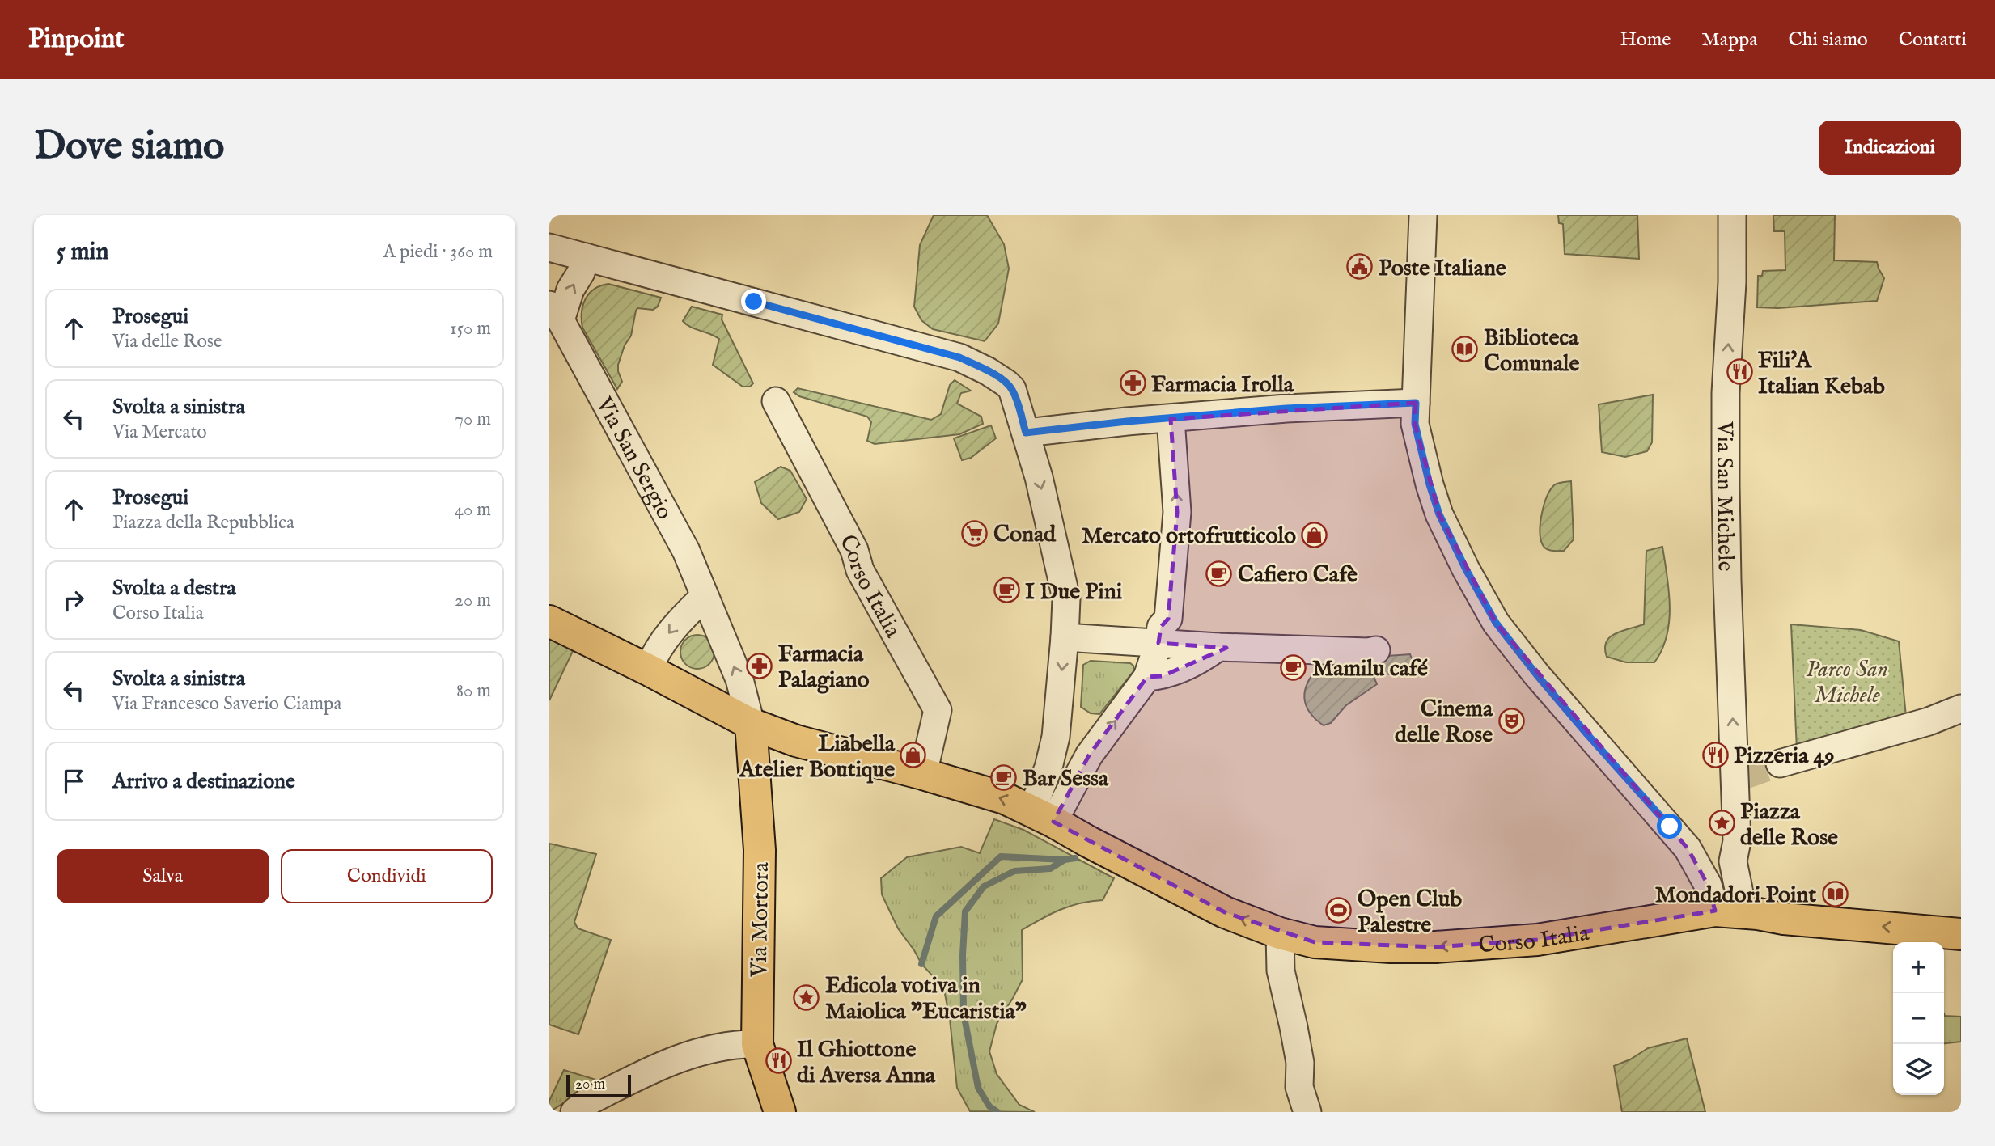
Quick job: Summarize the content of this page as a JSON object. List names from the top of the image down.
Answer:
{
  "streets": {
    "main road": ["Corso Italia", "Via Mortora"],
    "street": ["Via San Sergio", "Via San Michele"]
  },
  "crossings": [
    ["Via San Sergio", "Corso Italia"],
    ["Via San Sergio", "Via Mortora"],
    ["Corso Italia", "Via Mortora"]
  ],
  "one_way": ["Via San Sergio", "Via San Michele"],
  "parks": ["Parco San Michele"],
  "places": {
    "public building": ["Poste Italiane"],
    "library": ["Biblioteca Comunale", "Mondadori Point"],
    "restaurant": ["Fili'A Italian Kebab", "Pizzeria 49", "Il Ghiottone di Aversa Anna"],
    "pharmacy": ["Farmacia Irolla", "Farmacia Palagiano"],
    "supermarket": ["Conad"],
    "shop": ["Mercato ortofrutticolo", "Liabella Atelier Boutique"],
    "cafe": [
      "Cafiero Cafè",
      "I Due Pini",
      "Mamilu café",
      "Bar Sessa"
    ],
    "theatre": ["Cinema delle Rose"],
    "place": ["Piazza delle Rose", "Edicola votiva in Maiolica \"Eucaristia\""],
    "sports": ["Open Club Palestre"]
  },
  "scale_bar": "20 m",
  "page": {
    "header": "Pinpoint",
    "nav": [
      "Home",
      "Mappa",
      "Chi siamo",
      "Contatti"
    ],
    "buttons": [
      "Indicazioni",
      ["Salva", "Condividi"]
    ],
    "title": "Dove siamo",
    "heading": ["5 min", "A piedi · 360 m"],
    "list": [
      ["Prosegui", "Via delle Rose", "150 m"],
      ["Svolta a sinistra", "Via Mercato", "70 m"],
      ["Prosegui", "Piazza della Repubblica", "40 m"],
      ["Svolta a destra", "Corso Italia", "20 m"],
      ["Svolta a sinistra", "Via Francesco Saverio Ciampa", "80 m"],
      "Arrivo a destinazione"
    ],
    "map_buttons": ["+", "−"],
    "scale": "20 m"
  }
}
